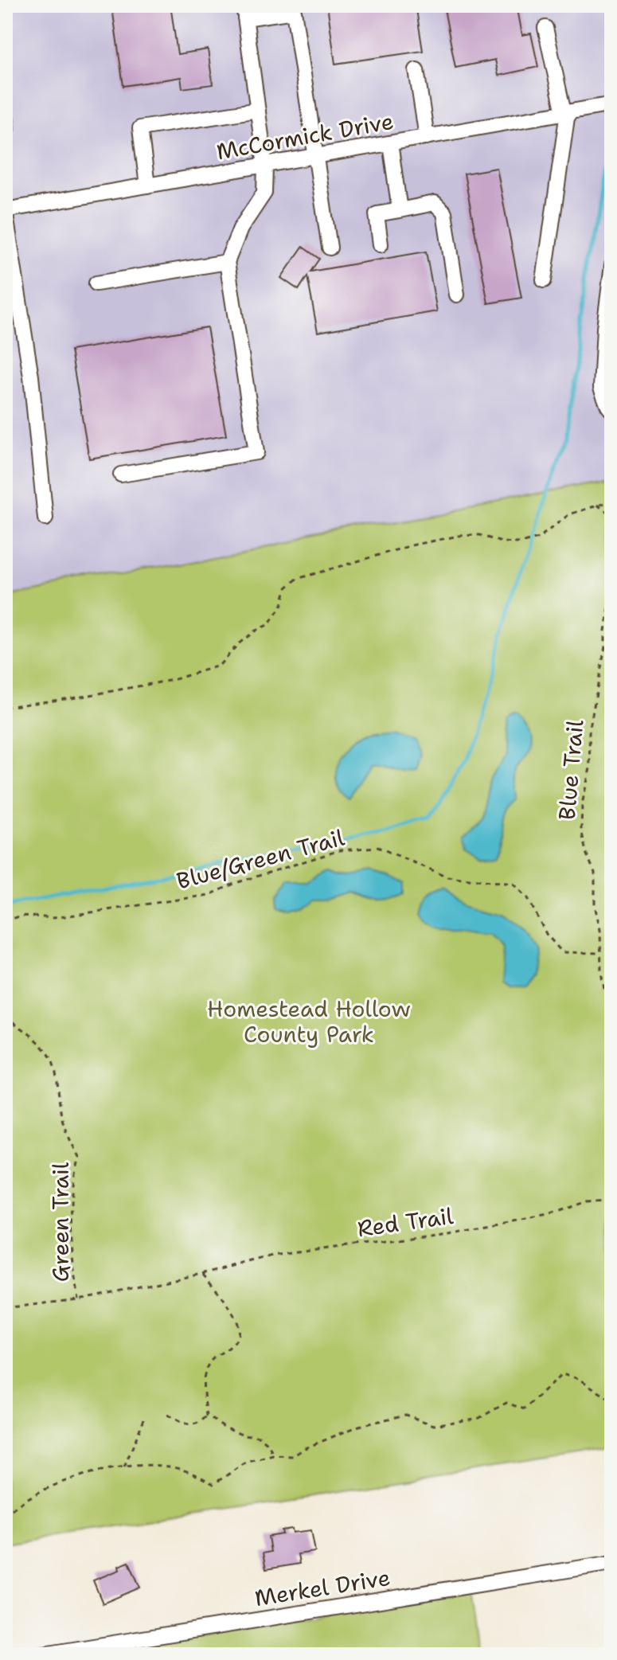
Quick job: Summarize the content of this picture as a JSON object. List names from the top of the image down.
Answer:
{
  "streets": {
    "street": ["McCormick Drive", "Merkel Drive"],
    "path": [
      "Blue Trail",
      "Blue/Green Trail",
      "Green Trail",
      "Red Trail"
    ]
  },
  "crossings": [
    ["Blue Trail", "Blue/Green Trail"],
    ["Green Trail", "Red Trail"]
  ],
  "parks": ["Homestead Hollow County Park"]
}
